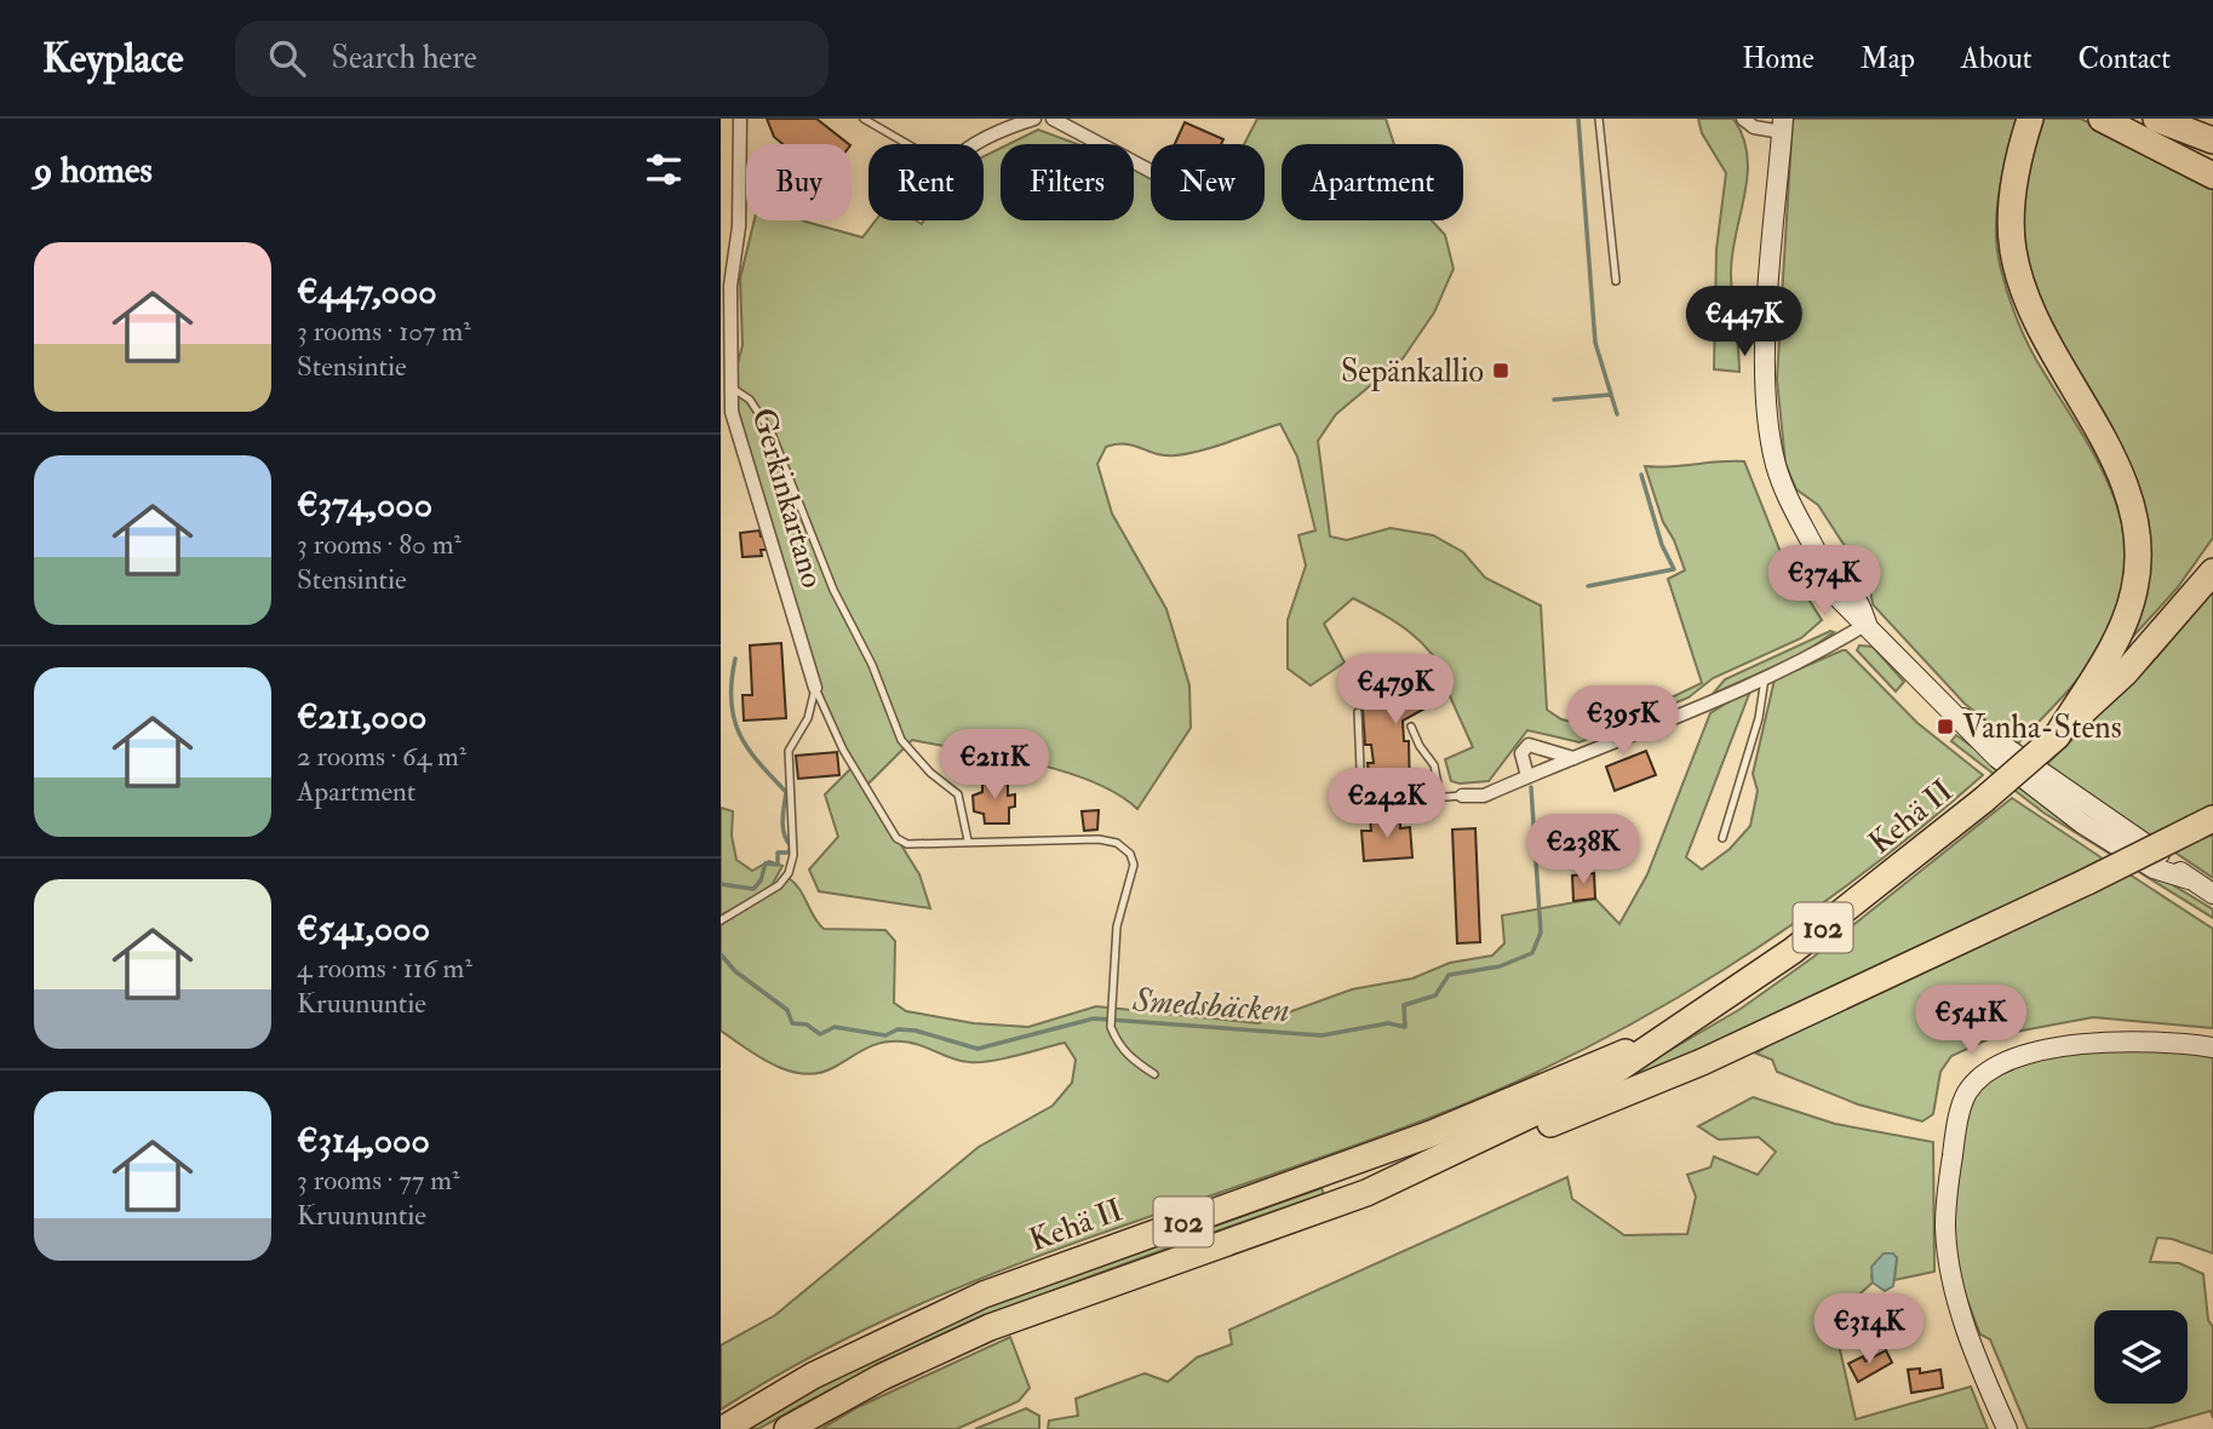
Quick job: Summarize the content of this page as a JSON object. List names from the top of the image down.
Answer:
{
  "streets": {
    "highway": ["Kehä II", "102"],
    "street": ["Gerkinkartano"]
  },
  "water": ["Smedsbäcken"],
  "places": {
    "transit": ["Sepänkallio", "Vanha-Stens"]
  },
  "page": {
    "header": "Keyplace",
    "search": "Search here",
    "nav": [
      "Home",
      "Map",
      "About",
      "Contact"
    ],
    "heading": "9 homes",
    "chip": [
      "Buy",
      "Rent",
      "Filters",
      "New",
      "Apartment"
    ],
    "list": [
      {
        "name": "€447,000",
        "note": "3 rooms · 107 m² · Stensintie"
      },
      {
        "name": "€374,000",
        "note": "3 rooms · 80 m² · Stensintie"
      },
      {
        "name": "€211,000",
        "note": "2 rooms · 64 m² · Apartment"
      },
      {
        "name": "€541,000",
        "note": "4 rooms · 116 m² · Kruununtie"
      },
      {
        "name": "€314,000",
        "note": "3 rooms · 77 m² · Kruununtie"
      }
    ],
    "price": [
      "€447K",
      "€374K",
      "€479K",
      "€395K",
      "€211K",
      "€242K",
      "€238K",
      "€541K",
      "€314K"
    ]
  }
}
